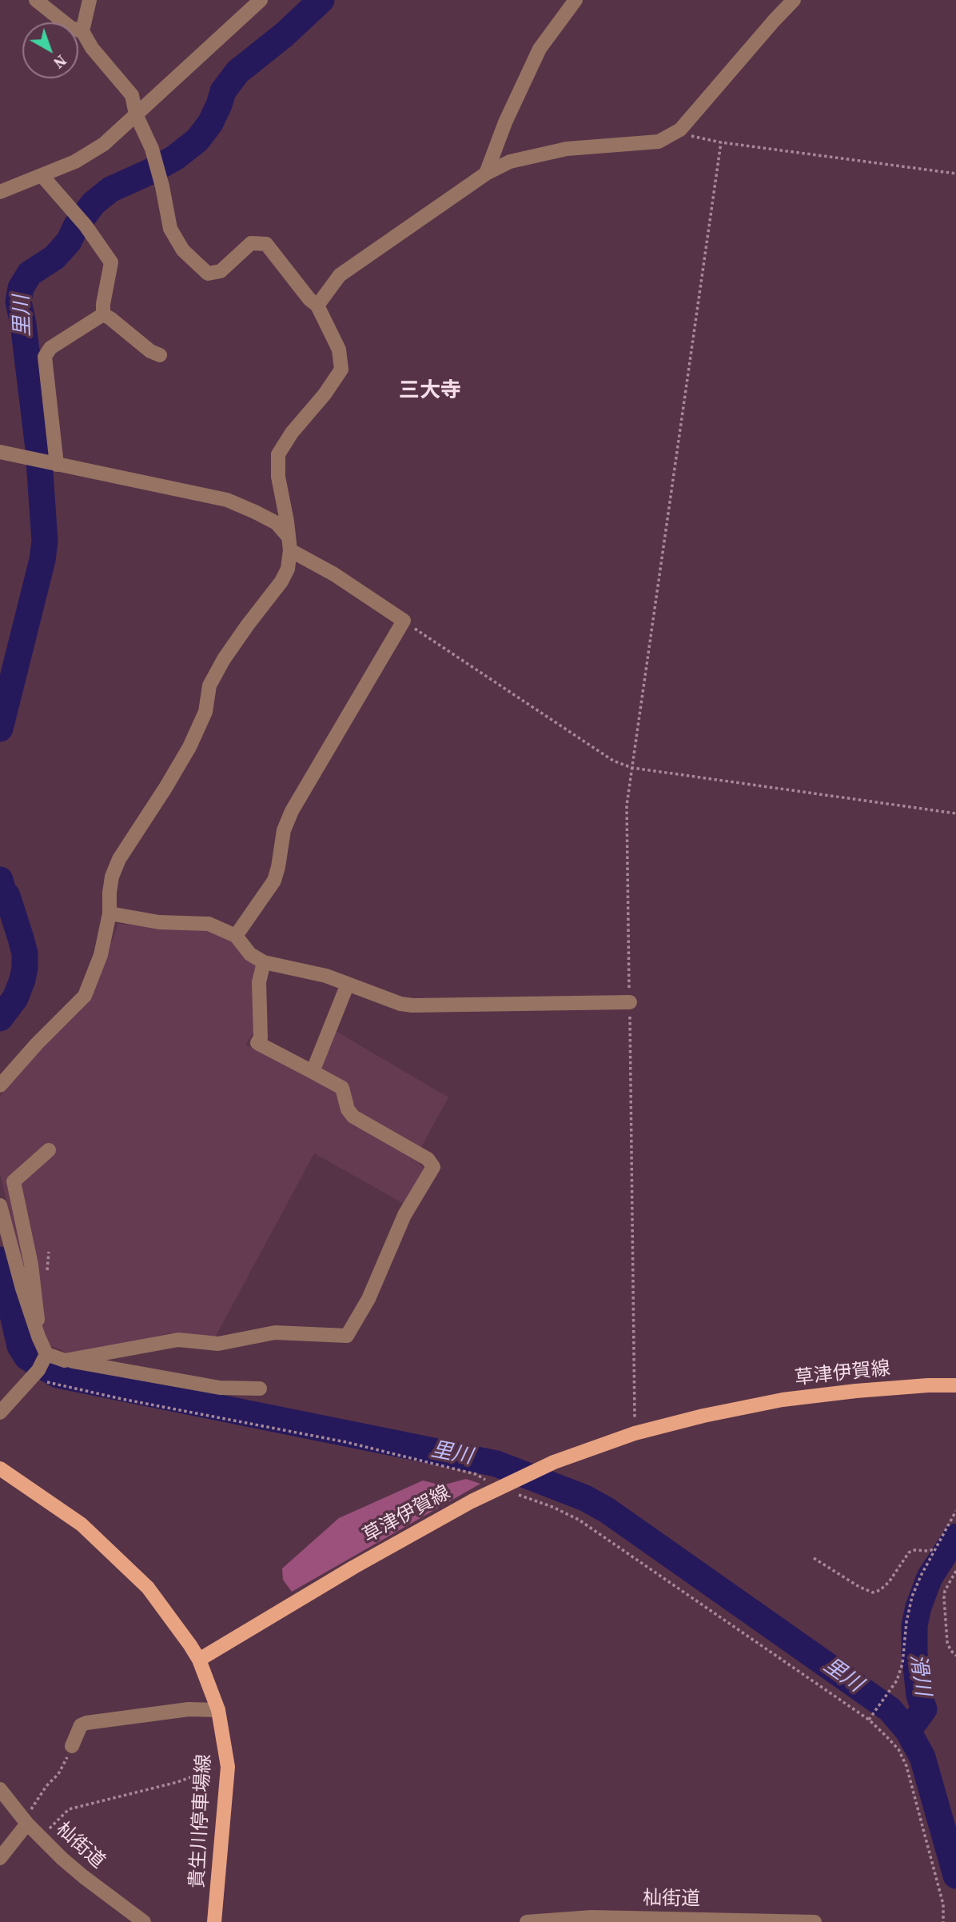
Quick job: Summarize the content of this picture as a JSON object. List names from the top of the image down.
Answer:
{
  "streets": {
    "main road": ["草津伊賀線", "貴生川停車場線"],
    "street": ["杣街道"]
  },
  "crossings": [
    ["草津伊賀線", "貴生川停車場線"]
  ],
  "districts": ["三大寺"],
  "water": ["里川", "滑川"],
  "north": "bottom right"
}
